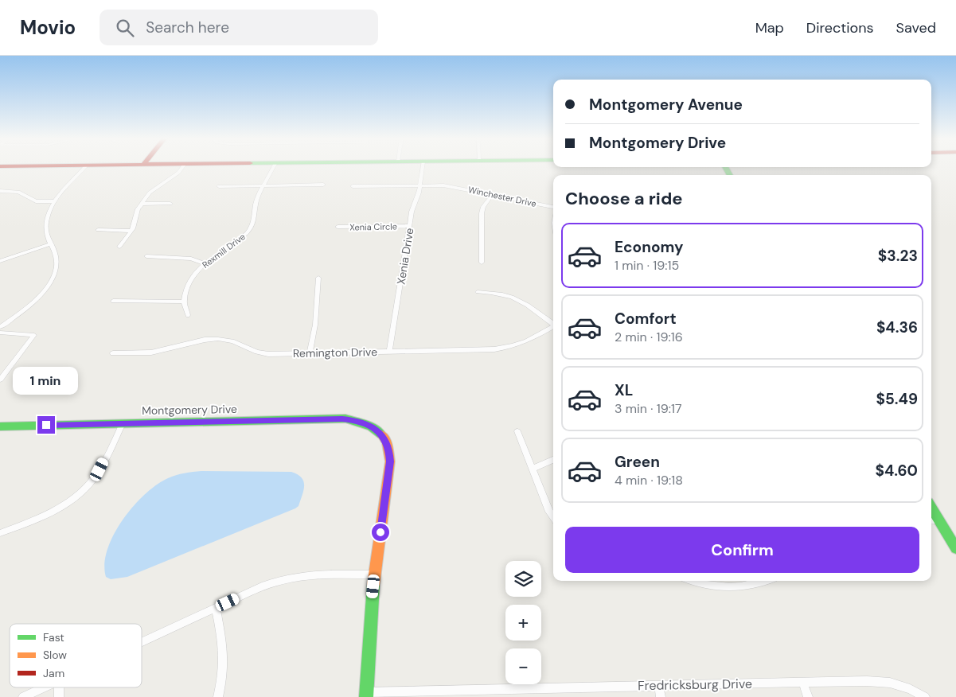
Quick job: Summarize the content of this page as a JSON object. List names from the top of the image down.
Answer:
{
  "streets": {
    "main road": ["Montgomery Drive"],
    "street": [
      "Winchester Drive",
      "Xenia Circle",
      "Rexmill Drive",
      "Xenia Drive",
      "Remington Drive",
      "Fredricksburg Drive"
    ]
  },
  "crossings": [
    ["Winchester Drive", "Xenia Drive"],
    ["Xenia Circle", "Xenia Drive"],
    ["Xenia Drive", "Remington Drive"]
  ],
  "legend": ["Fast", "Slow", "Jam"],
  "page": {
    "header": "Movio",
    "search": "Search here",
    "nav": ["Map", "Directions", "Saved"],
    "banner": ["Montgomery Avenue", "Montgomery Drive"],
    "heading": "Choose a ride",
    "list": [
      {
        "name": "Economy",
        "note": "1 min · 19:15",
        "value": "$3.23"
      },
      {
        "name": "Comfort",
        "note": "2 min · 19:16",
        "value": "$4.36"
      },
      {
        "name": "XL",
        "note": "3 min · 19:17",
        "value": "$5.49"
      },
      {
        "name": "Green",
        "note": "4 min · 19:18",
        "value": "$4.60"
      }
    ],
    "bubble": "1 min",
    "buttons": "Confirm",
    "map_buttons": ["+", "−"]
  }
}
